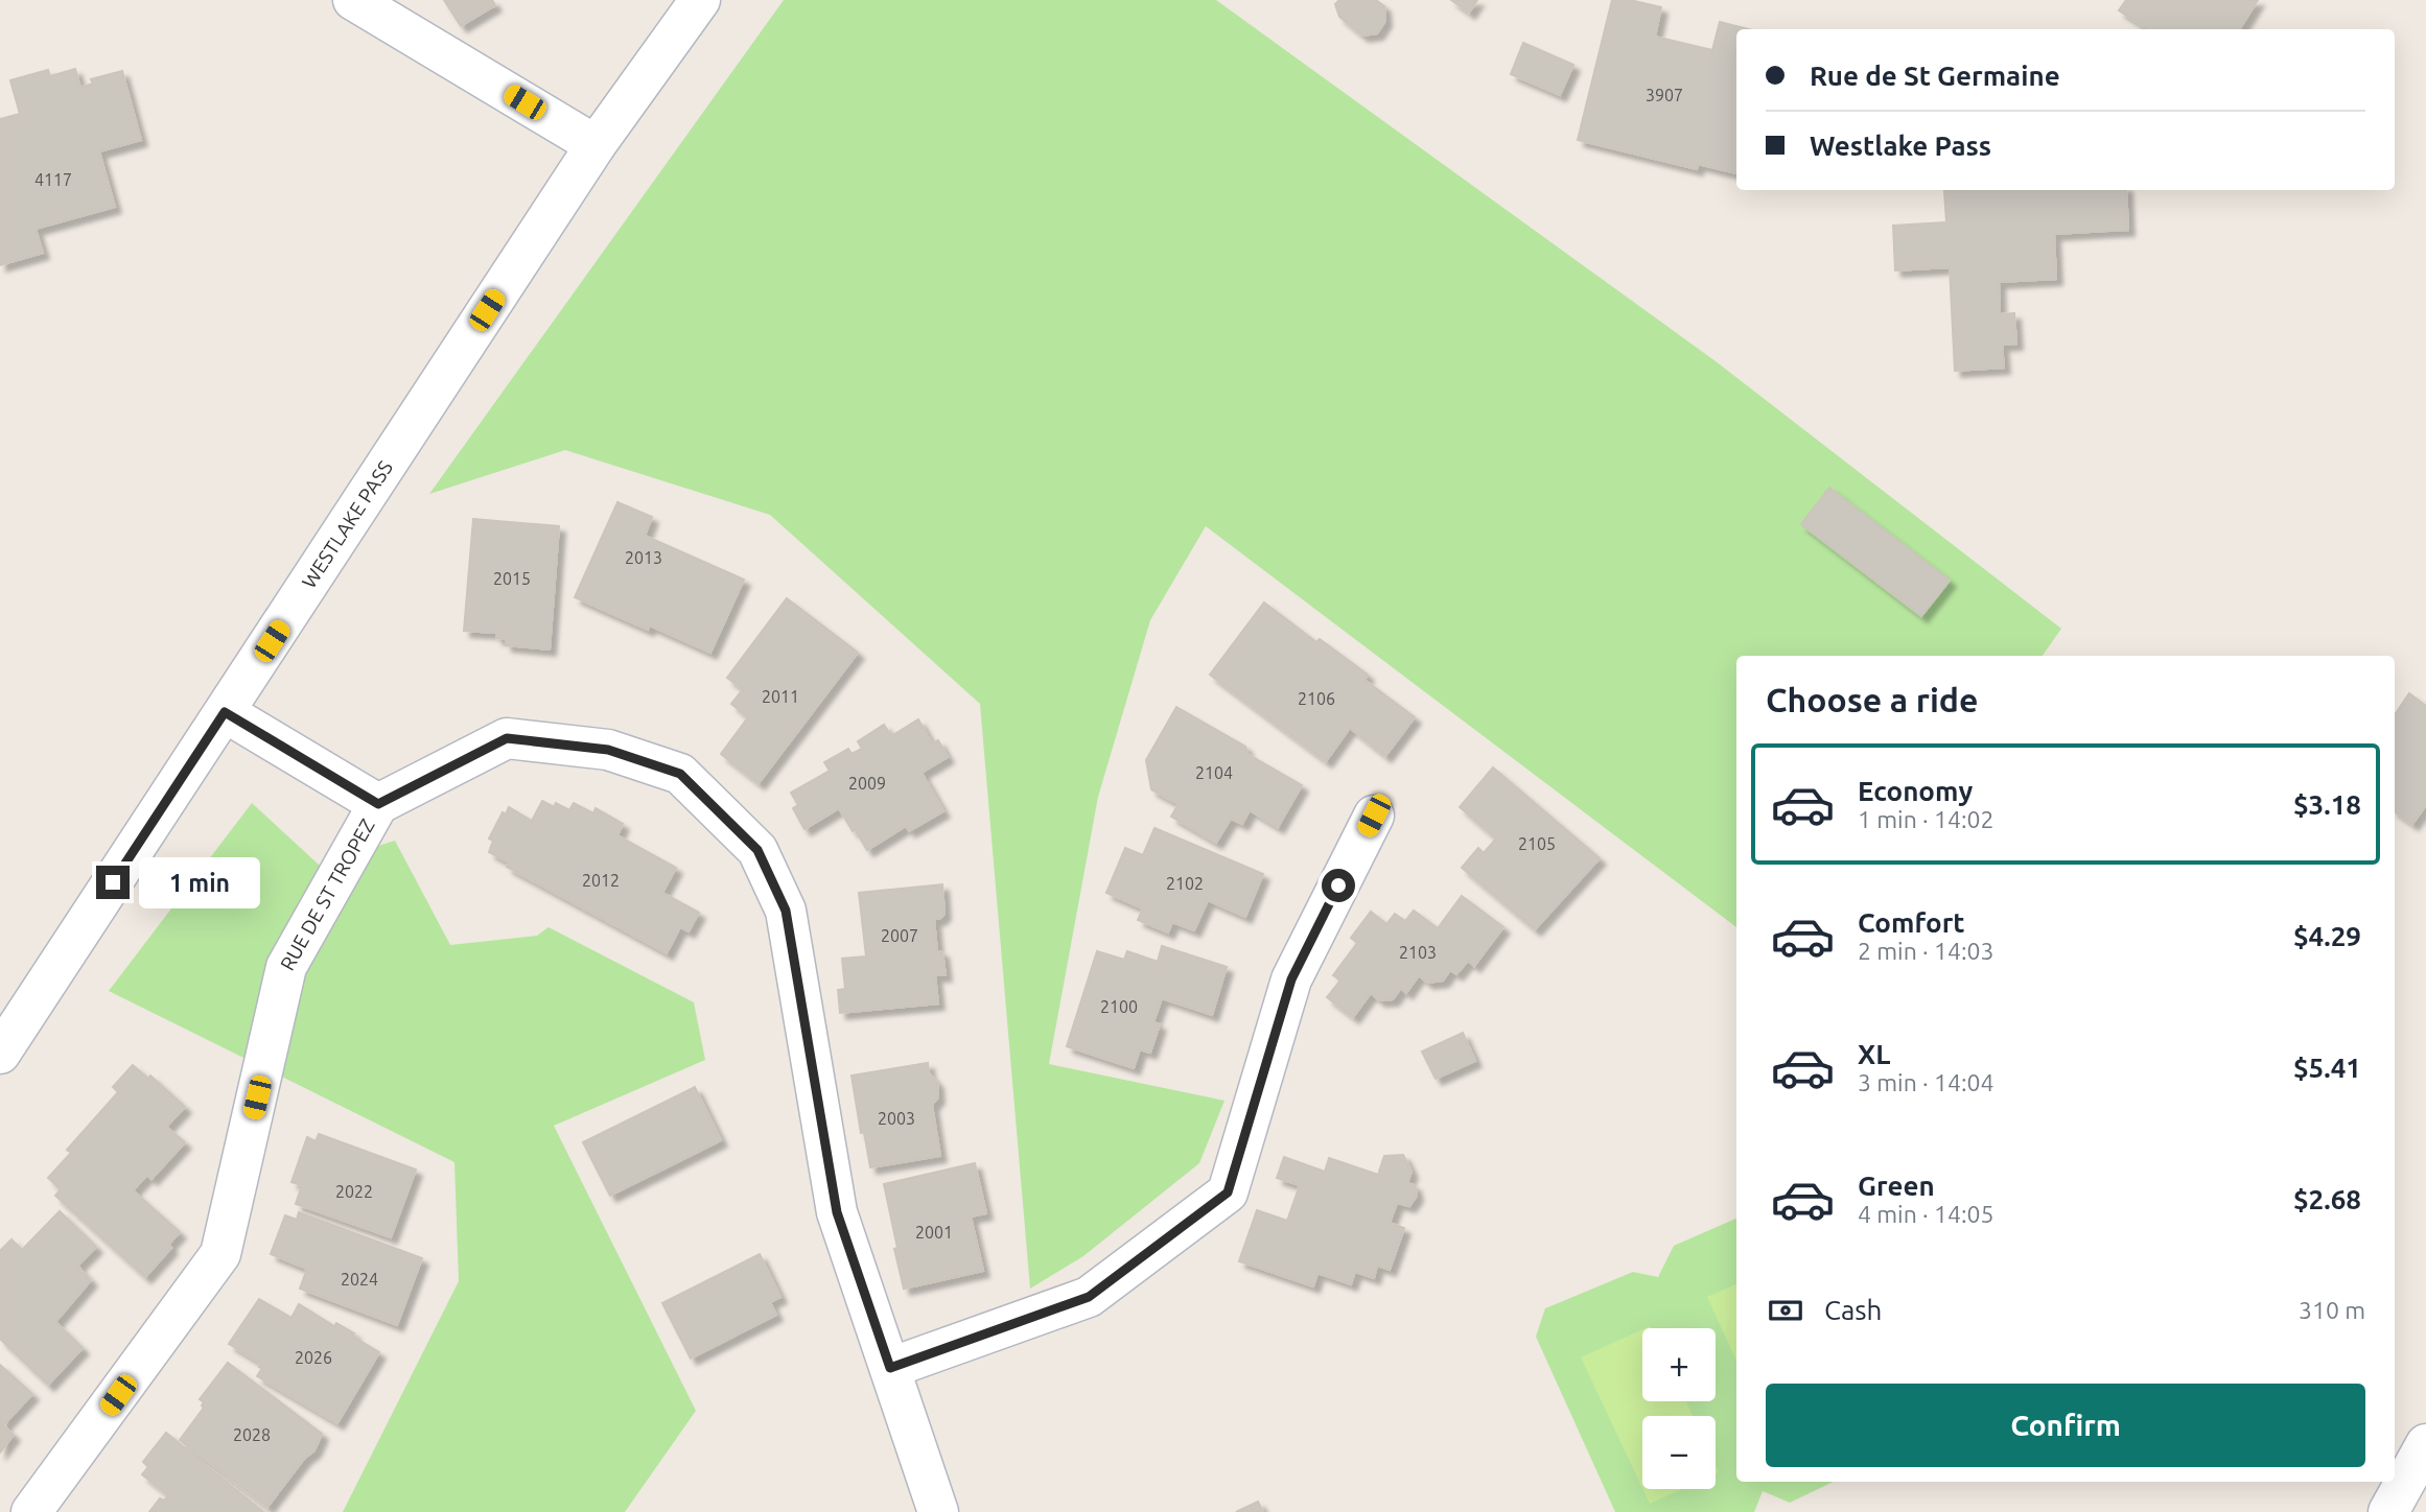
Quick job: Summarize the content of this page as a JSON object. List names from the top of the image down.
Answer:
{
  "streets": {
    "street": ["WESTLAKE PASS", "RUE DE ST TROPEZ"]
  },
  "house_numbers": [
    "3907",
    "4117",
    "2013",
    "2015",
    "2011",
    "2106",
    "2104",
    "2009",
    "2105",
    "2012",
    "2102",
    "2007",
    "2103",
    "2100",
    "2003",
    "2022",
    "2001",
    "2024",
    "2026",
    "2028"
  ],
  "page": {
    "banner": ["Rue de St Germaine", "Westlake Pass"],
    "heading": "Choose a ride",
    "list": [
      {
        "name": "Economy",
        "note": "1 min · 14:02",
        "value": "$3.18"
      },
      {
        "name": "Comfort",
        "note": "2 min · 14:03",
        "value": "$4.29"
      },
      {
        "name": "XL",
        "note": "3 min · 14:04",
        "value": "$5.41"
      },
      {
        "name": "Green",
        "note": "4 min · 14:05",
        "value": "$2.68"
      }
    ],
    "bubble": "1 min",
    "pay": ["Cash", "310 m"],
    "map_buttons": ["+", "−"],
    "buttons": "Confirm"
  }
}
